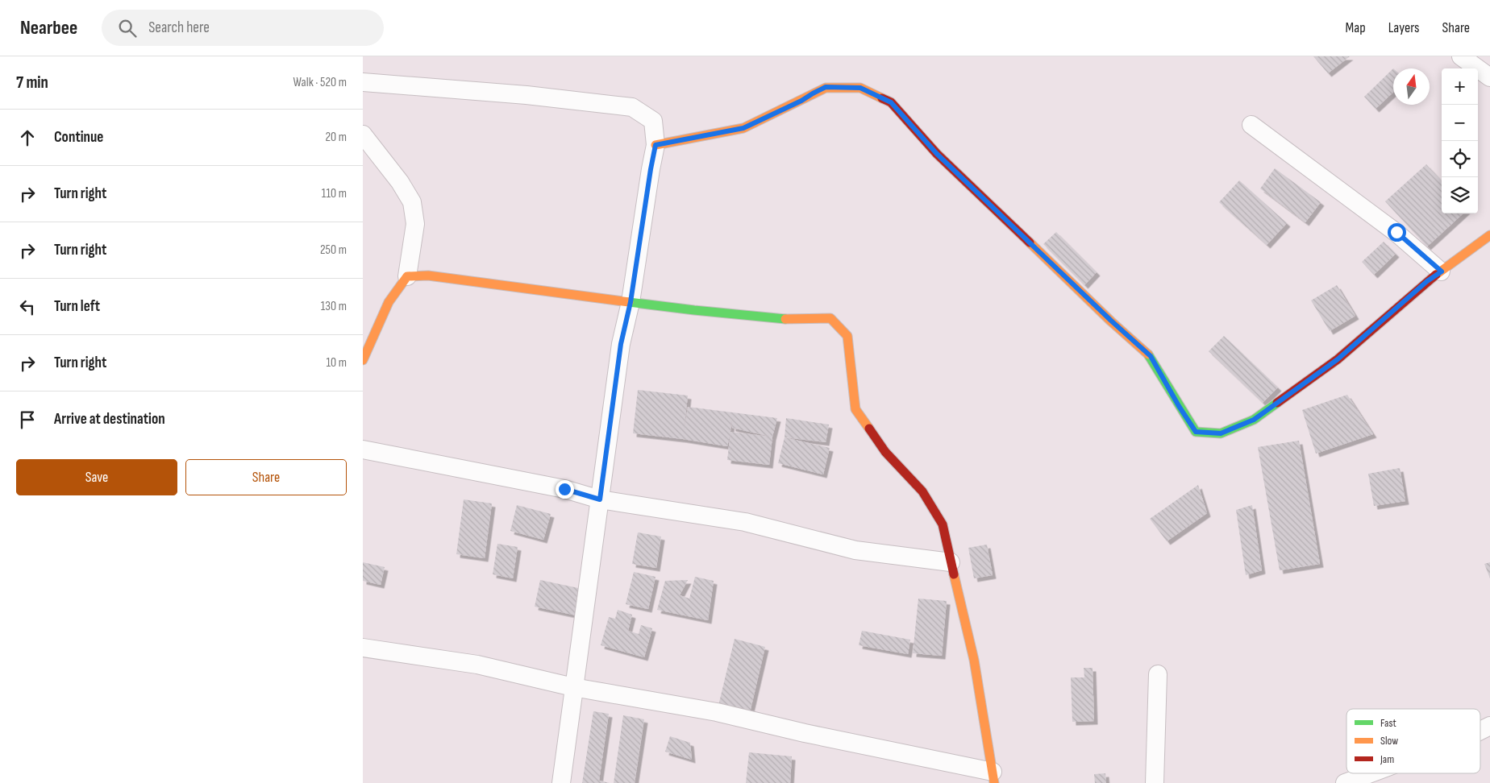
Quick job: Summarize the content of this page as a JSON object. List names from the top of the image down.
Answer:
{
  "legend": ["Fast", "Slow", "Jam"],
  "north": "top",
  "page": {
    "header": "Nearbee",
    "search": "Search here",
    "nav": ["Map", "Layers", "Share"],
    "heading": ["7 min", "Walk · 520 m"],
    "map_buttons": ["+", "−"],
    "list": [
      ["Continue", "20 m"],
      ["Turn right", "110 m"],
      ["Turn right", "250 m"],
      ["Turn left", "130 m"],
      ["Turn right", "10 m"],
      "Arrive at destination"
    ],
    "buttons": ["Save", "Share"]
  }
}
